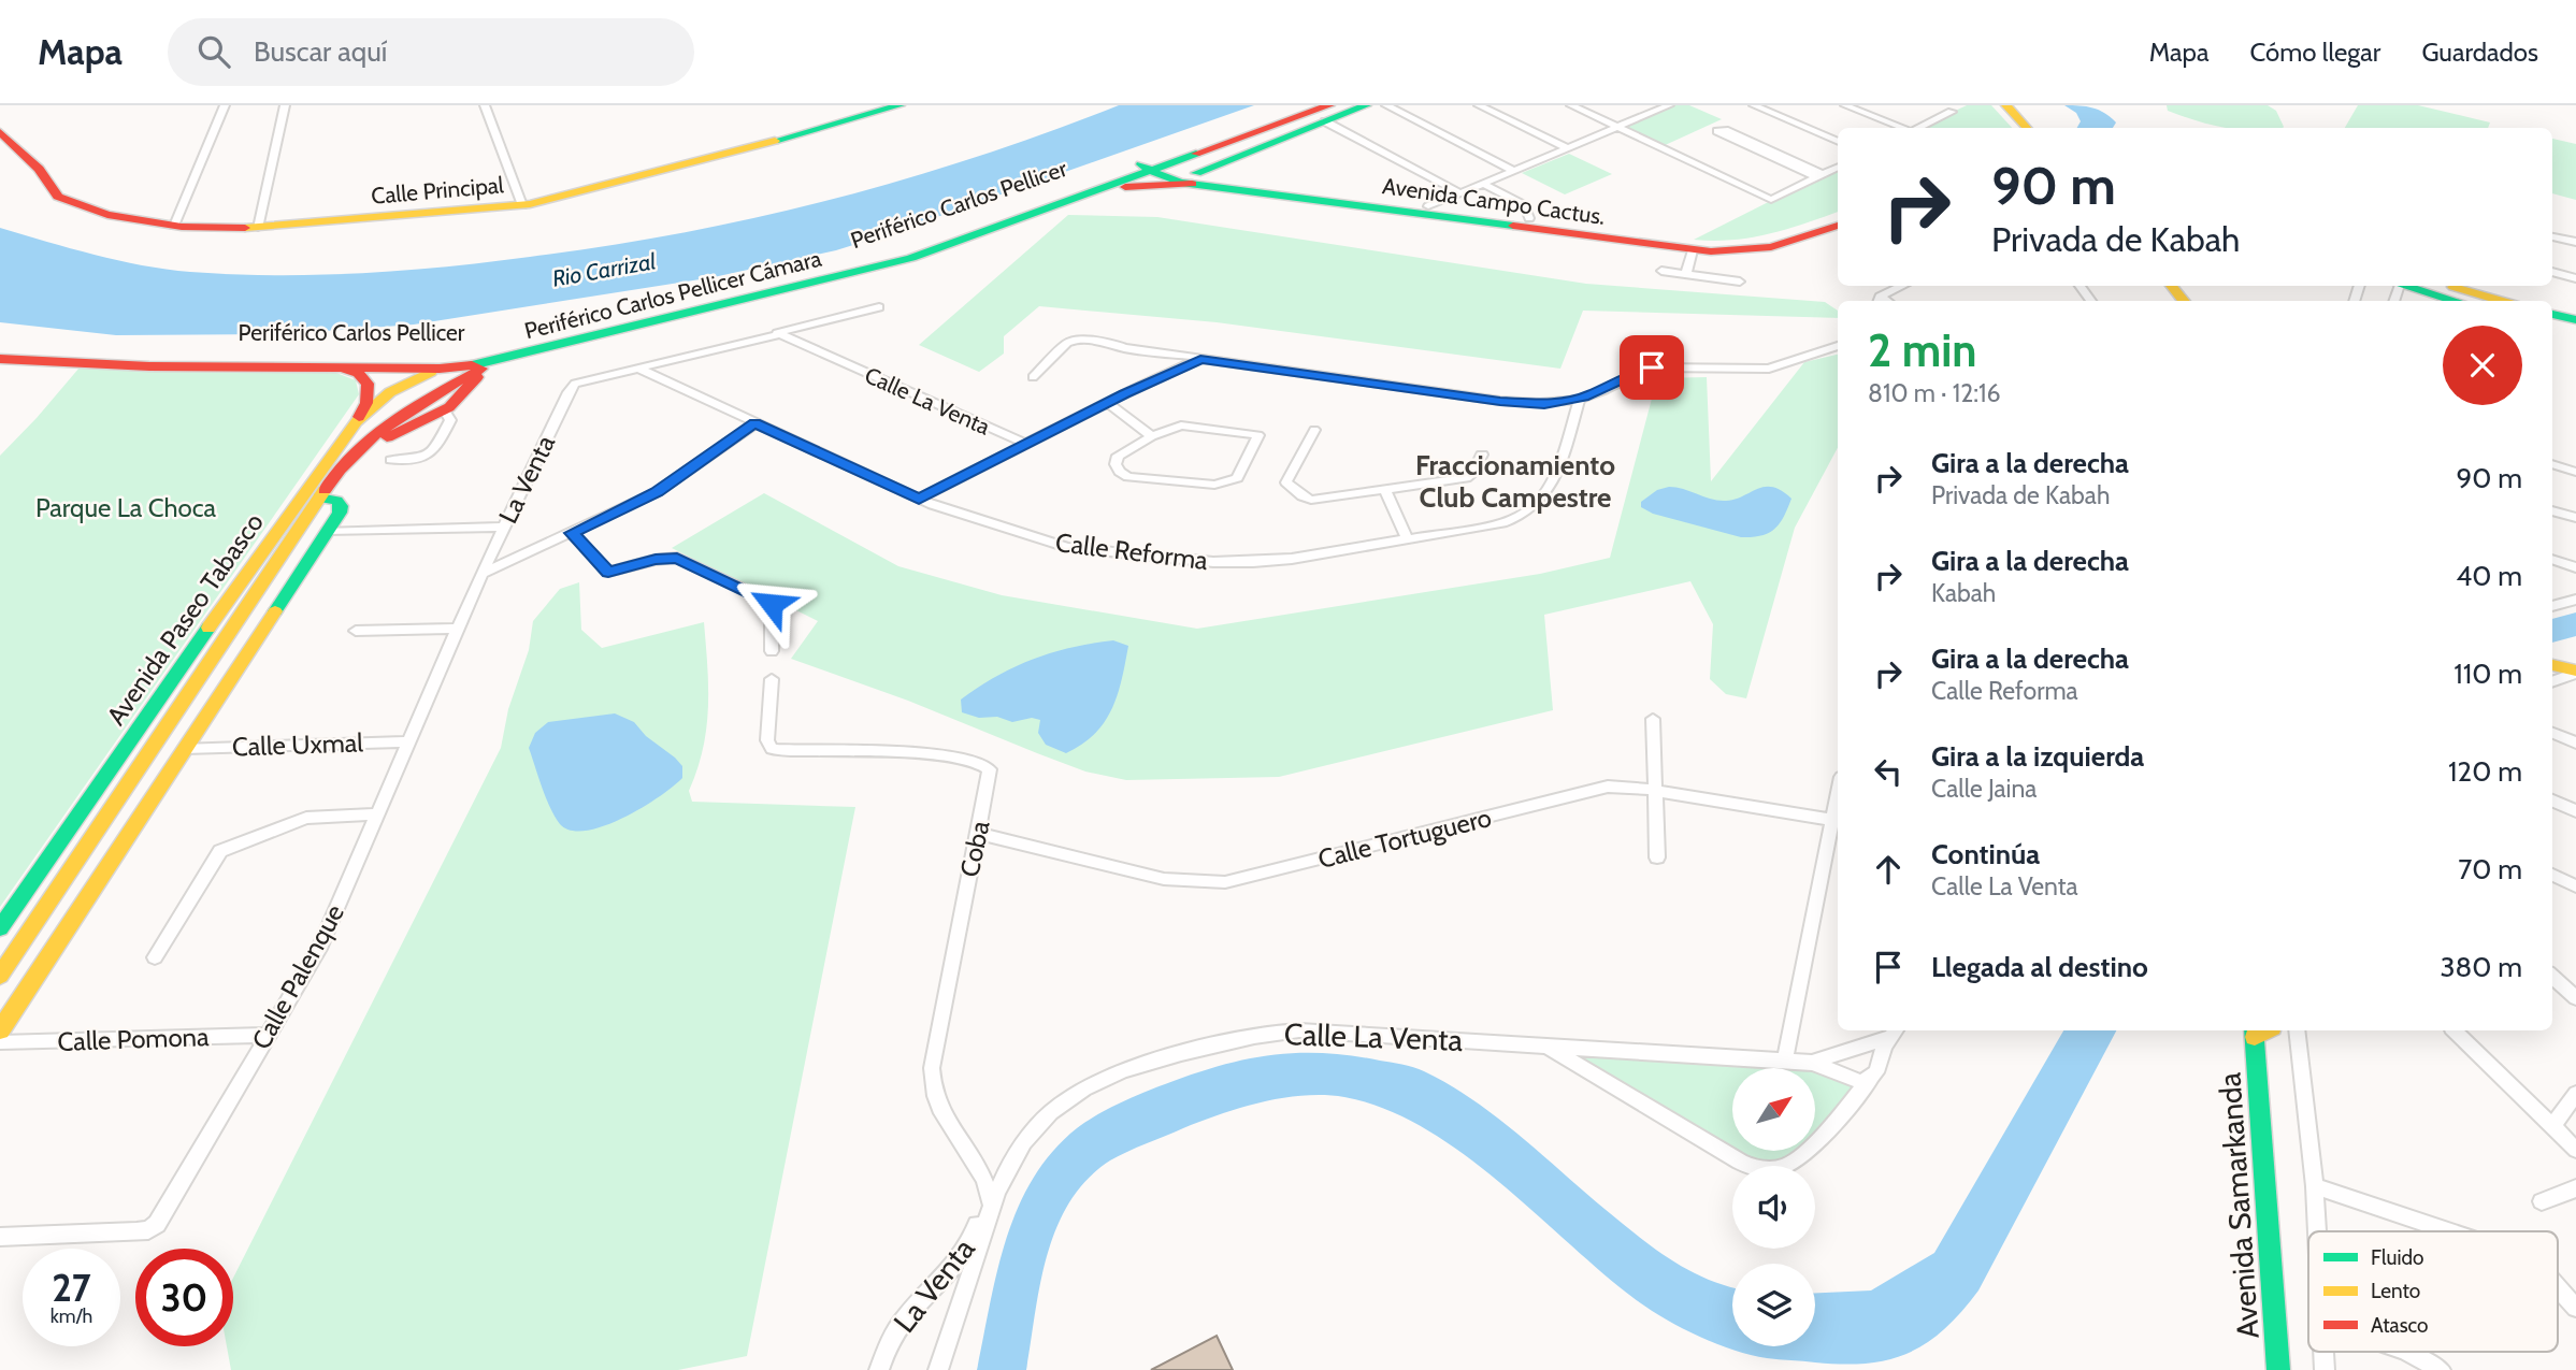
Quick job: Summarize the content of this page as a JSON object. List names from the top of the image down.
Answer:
{
  "streets": {
    "main road": [
      "Calle Principal",
      "Avenida Campo Cactus.",
      "Periférico Carlos Pellicer",
      "Periférico Carlos Pellicer Cámara",
      "Avenida Paseo Tabasco",
      "Avenida Samarkanda"
    ],
    "street": [
      "Calle La Venta",
      "La Venta",
      "Calle Reforma",
      "Calle Uxmal",
      "Calle Tortuguero",
      "Coba",
      "Calle Palenque",
      "Calle Pomona"
    ]
  },
  "crossings": [
    ["Avenida Campo Cactus.", "Periférico Carlos Pellicer"],
    ["Avenida Campo Cactus.", "Periférico Carlos Pellicer Cámara"],
    ["Periférico Carlos Pellicer", "Periférico Carlos Pellicer Cámara"],
    ["Periférico Carlos Pellicer", "Avenida Paseo Tabasco"],
    ["Periférico Carlos Pellicer Cámara", "Avenida Paseo Tabasco"],
    ["Calle La Venta", "La Venta"],
    ["Calle La Venta", "Calle Reforma"],
    ["Calle La Venta", "Coba"],
    ["La Venta", "Coba"],
    ["La Venta", "Calle Palenque"],
    ["Calle Uxmal", "Calle Palenque"],
    ["Calle Tortuguero", "Coba"],
    ["Calle Palenque", "Calle Pomona"]
  ],
  "districts": ["Fraccionamiento Club Campestre"],
  "water": ["Rio Carrizal"],
  "parks": ["Parque La Choca"],
  "legend": ["Fluido", "Lento", "Atasco"],
  "north": "top right",
  "page": {
    "header": "Mapa",
    "search": "Buscar aquí",
    "nav": ["Mapa", "Cómo llegar", "Guardados"],
    "turn": ["90 m", "Privada de Kabah"],
    "heading": ["2 min", "810 m · 12:16"],
    "list": [
      {
        "name": "Gira a la derecha",
        "note": "Privada de Kabah",
        "value": "90 m"
      },
      {
        "name": "Gira a la derecha",
        "note": "Kabah",
        "value": "40 m"
      },
      {
        "name": "Gira a la derecha",
        "note": "Calle Reforma",
        "value": "110 m"
      },
      {
        "name": "Gira a la izquierda",
        "note": "Calle Jaina",
        "value": "120 m"
      },
      {
        "name": "Continúa",
        "note": "Calle La Venta",
        "value": "70 m"
      },
      {
        "name": "Llegada al destino",
        "value": "380 m"
      }
    ],
    "speed": "27 km/h",
    "limit": "30"
  }
}
